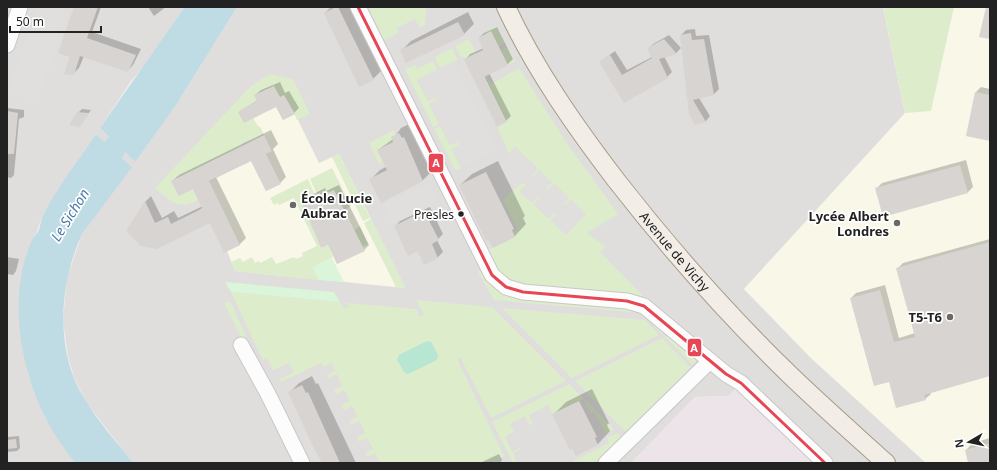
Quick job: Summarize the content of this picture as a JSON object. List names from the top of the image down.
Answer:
{
  "streets": {
    "main road": ["Avenue de Vichy"]
  },
  "water": ["Le Sichon"],
  "places": [
    "École Lucie Aubrac",
    "Presles",
    "Lycée Albert Londres",
    "T5-T6"
  ],
  "lines": ["transit line A"],
  "scale_bar": "50 m",
  "north": "left"
}
